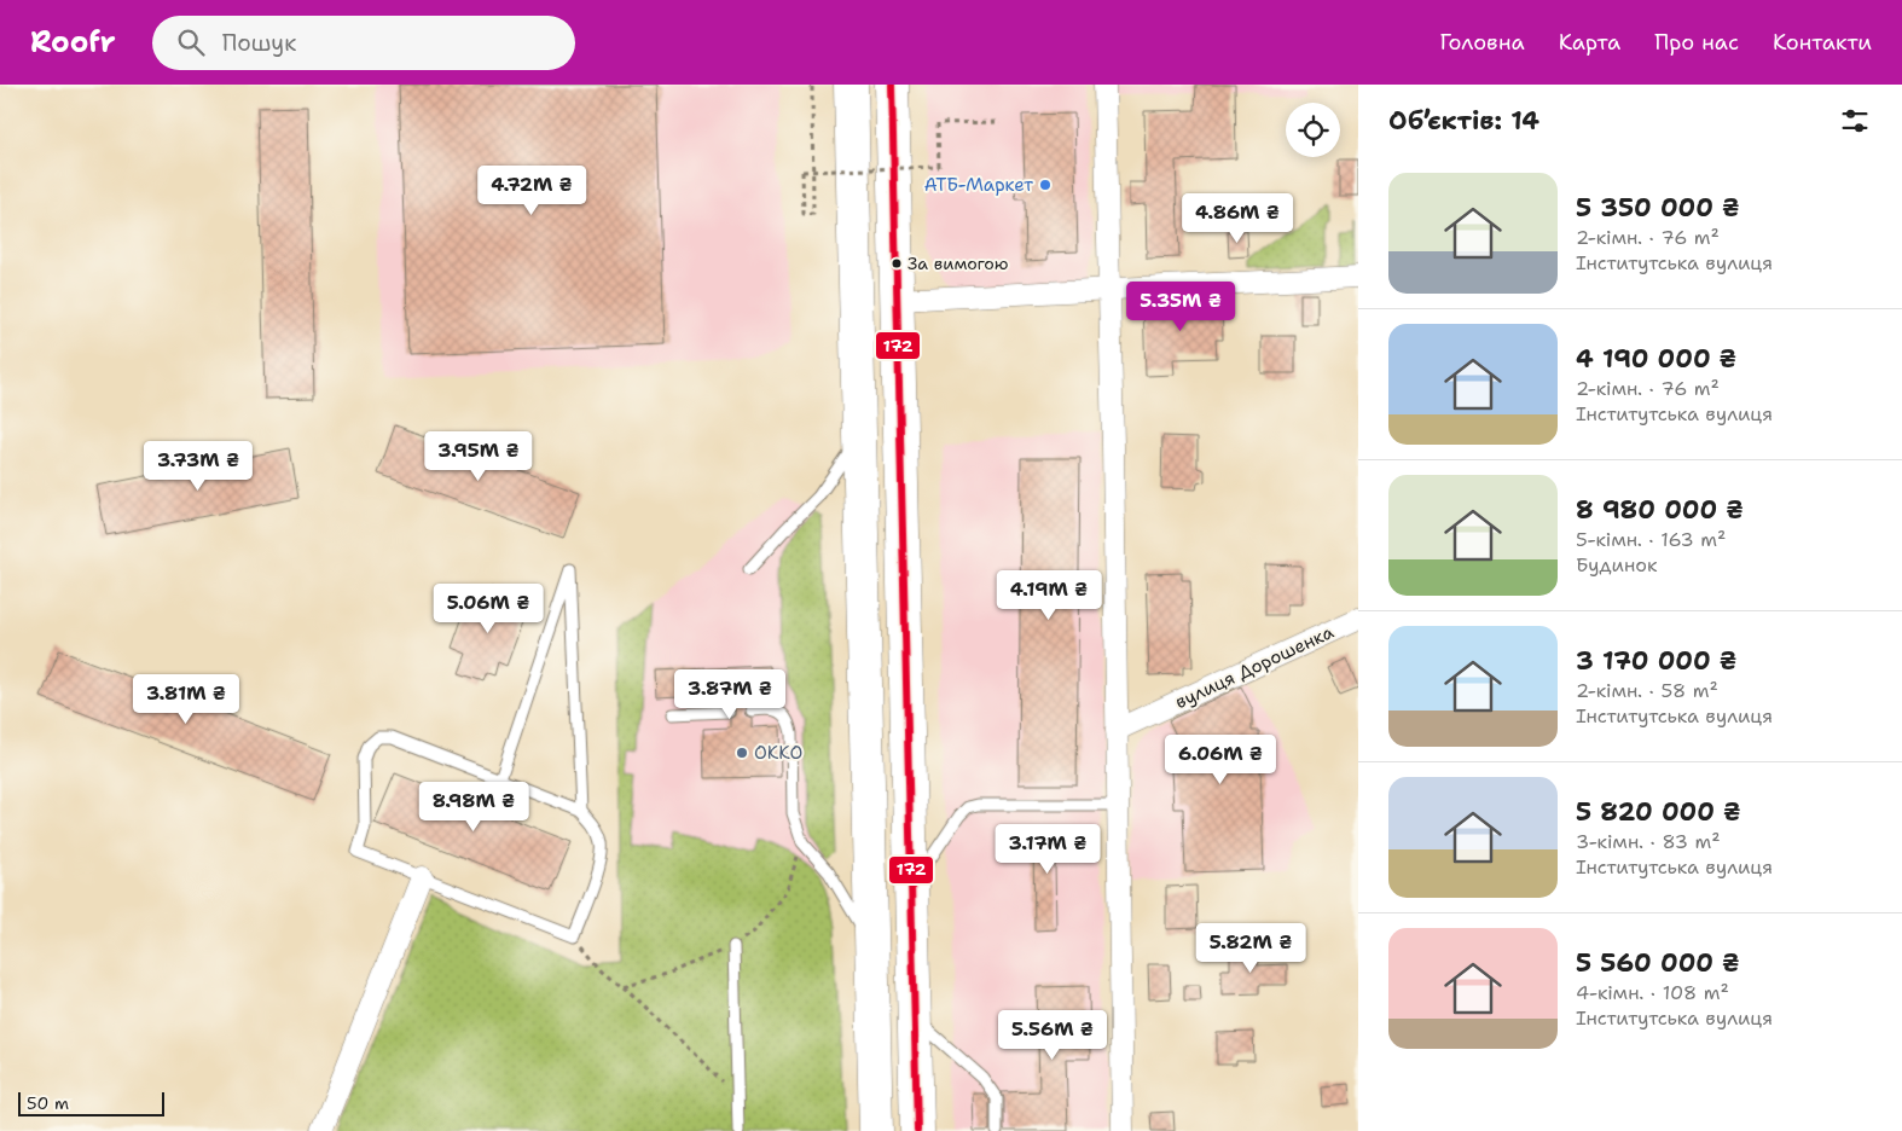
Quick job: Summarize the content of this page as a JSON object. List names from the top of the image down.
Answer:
{
  "streets": {
    "street": ["вулиця Дорошенка"]
  },
  "places": ["АТБ-Маркет", "За вимогою", "ОККО"],
  "lines": ["transit line 172"],
  "scale_bar": "50 m",
  "page": {
    "header": "Roofr",
    "search": "Пошук",
    "nav": [
      "Головна",
      "Карта",
      "Про нас",
      "Контакти"
    ],
    "heading": "Об’єктів: 14",
    "list": [
      {
        "name": "5 350 000 ₴",
        "note": "2-кімн. · 76 m² · Інститутська вулиця"
      },
      {
        "name": "4 190 000 ₴",
        "note": "2-кімн. · 76 m² · Інститутська вулиця"
      },
      {
        "name": "8 980 000 ₴",
        "note": "5-кімн. · 163 m² · Будинок"
      },
      {
        "name": "3 170 000 ₴",
        "note": "2-кімн. · 58 m² · Інститутська вулиця"
      },
      {
        "name": "5 820 000 ₴",
        "note": "3-кімн. · 83 m² · Інститутська вулиця"
      },
      {
        "name": "5 560 000 ₴",
        "note": "4-кімн. · 108 m² · Інститутська вулиця"
      }
    ],
    "price": [
      "4.72M ₴",
      "4.86M ₴",
      "5.35M ₴",
      "3.95M ₴",
      "3.73M ₴",
      "4.19M ₴",
      "5.06M ₴",
      "3.87M ₴",
      "3.81M ₴",
      "6.06M ₴",
      "8.98M ₴",
      "3.17M ₴",
      "5.82M ₴",
      "5.56M ₴"
    ],
    "scale": "50 m"
  }
}
